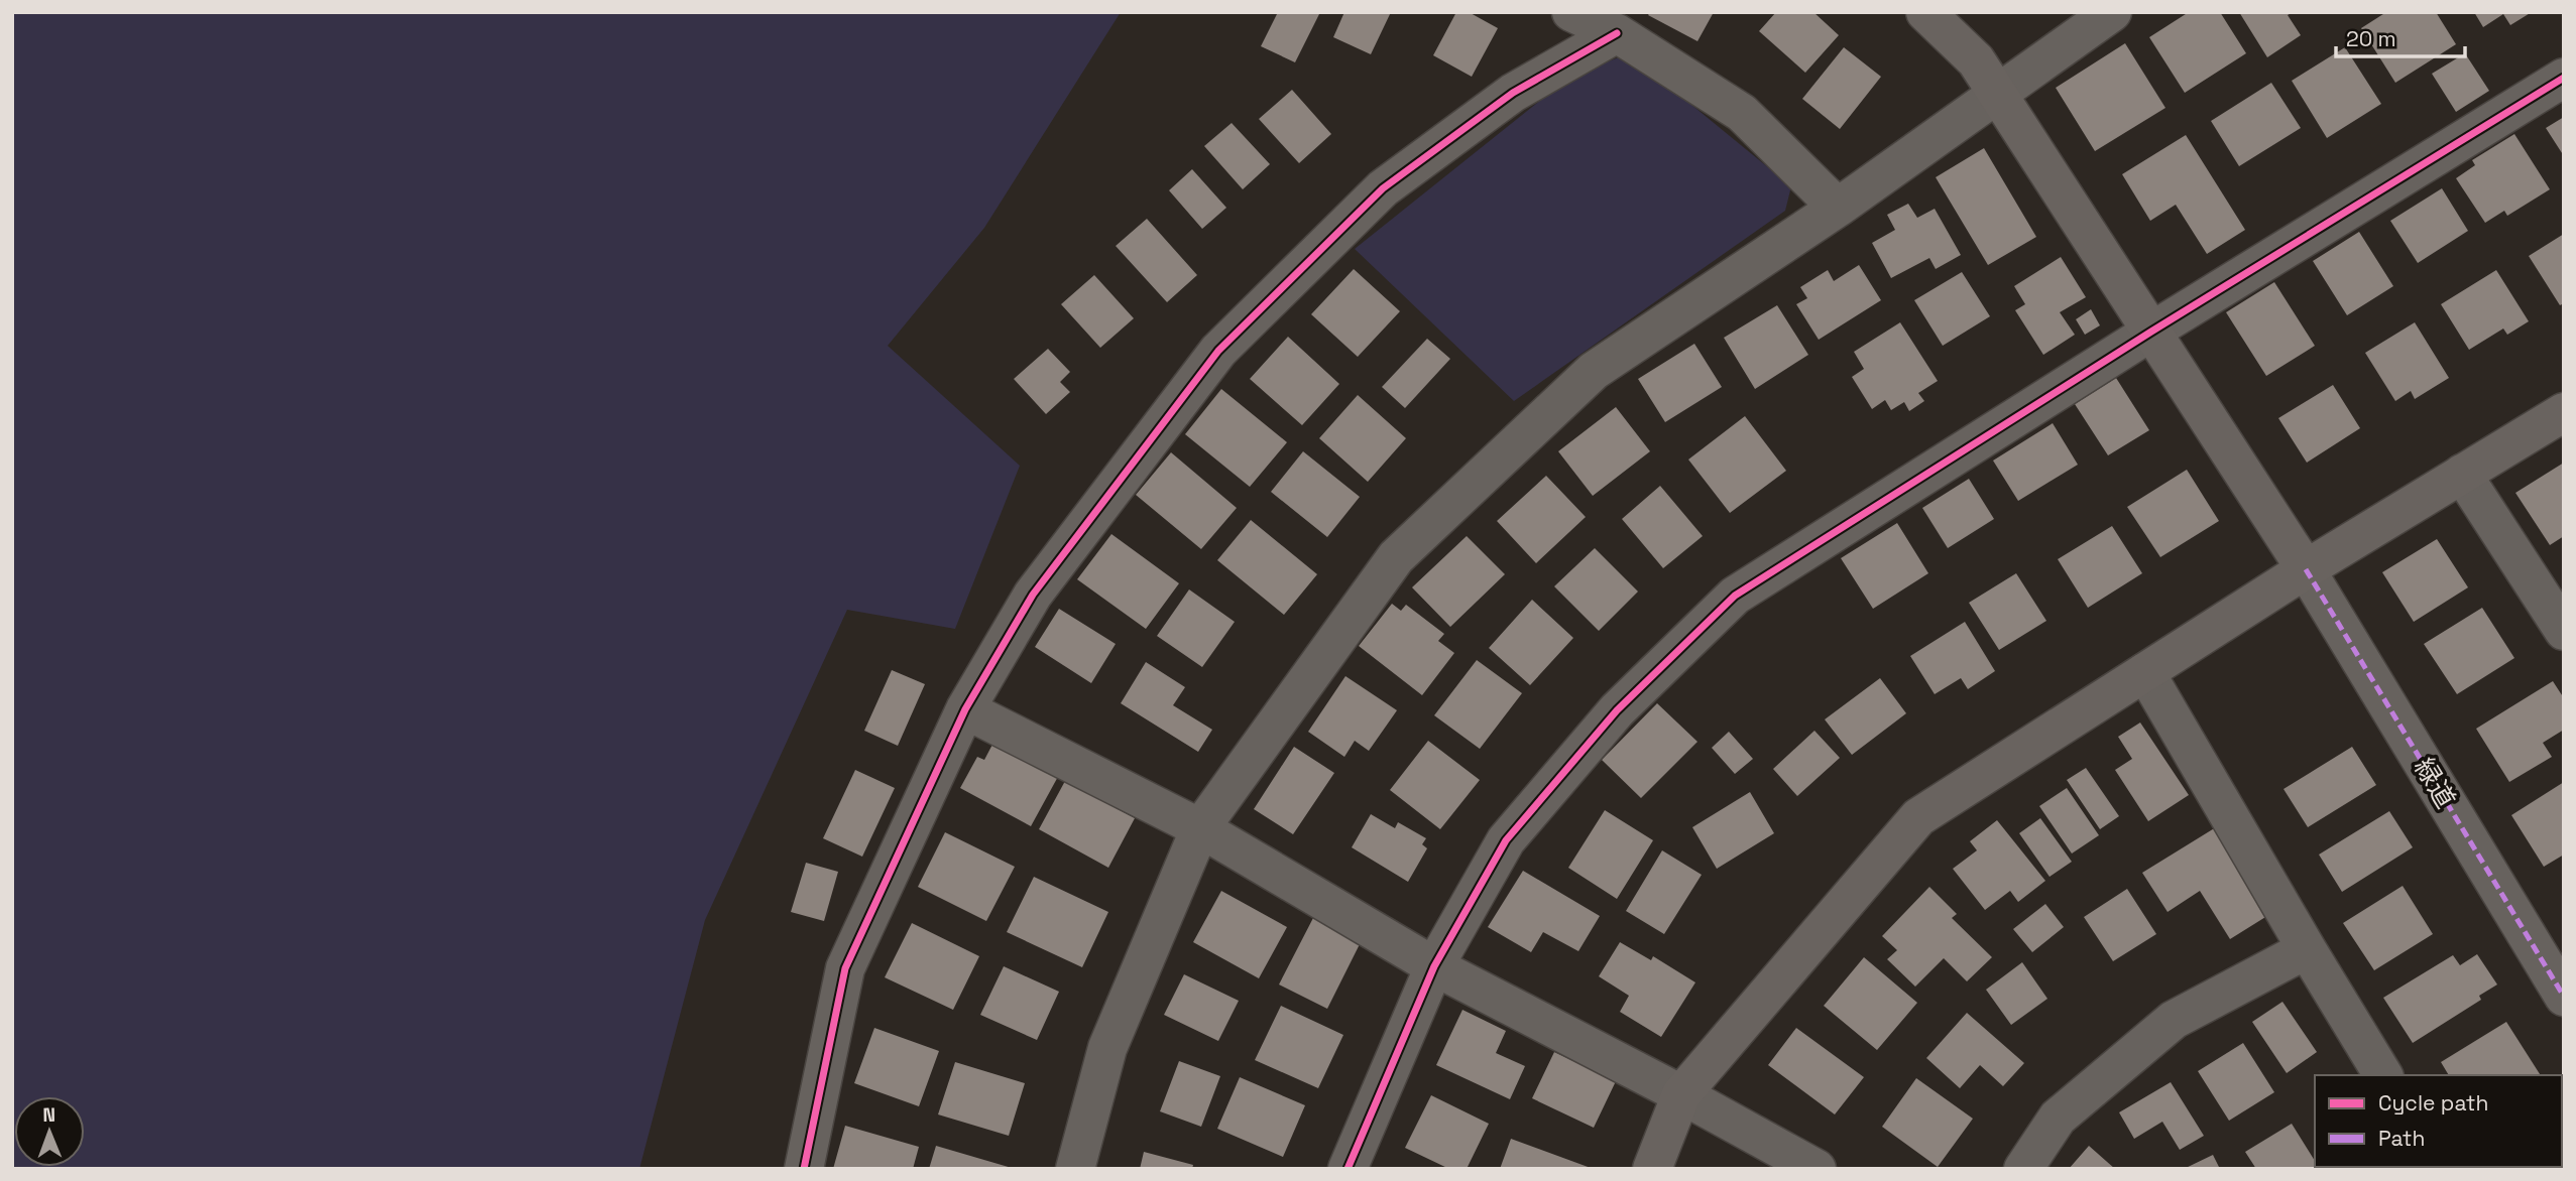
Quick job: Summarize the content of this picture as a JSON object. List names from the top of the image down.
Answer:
{
  "streets": {
    "street": ["緑道"]
  },
  "legend": ["Cycle path", "Path"],
  "scale_bar": "20 m",
  "north": "top"
}
